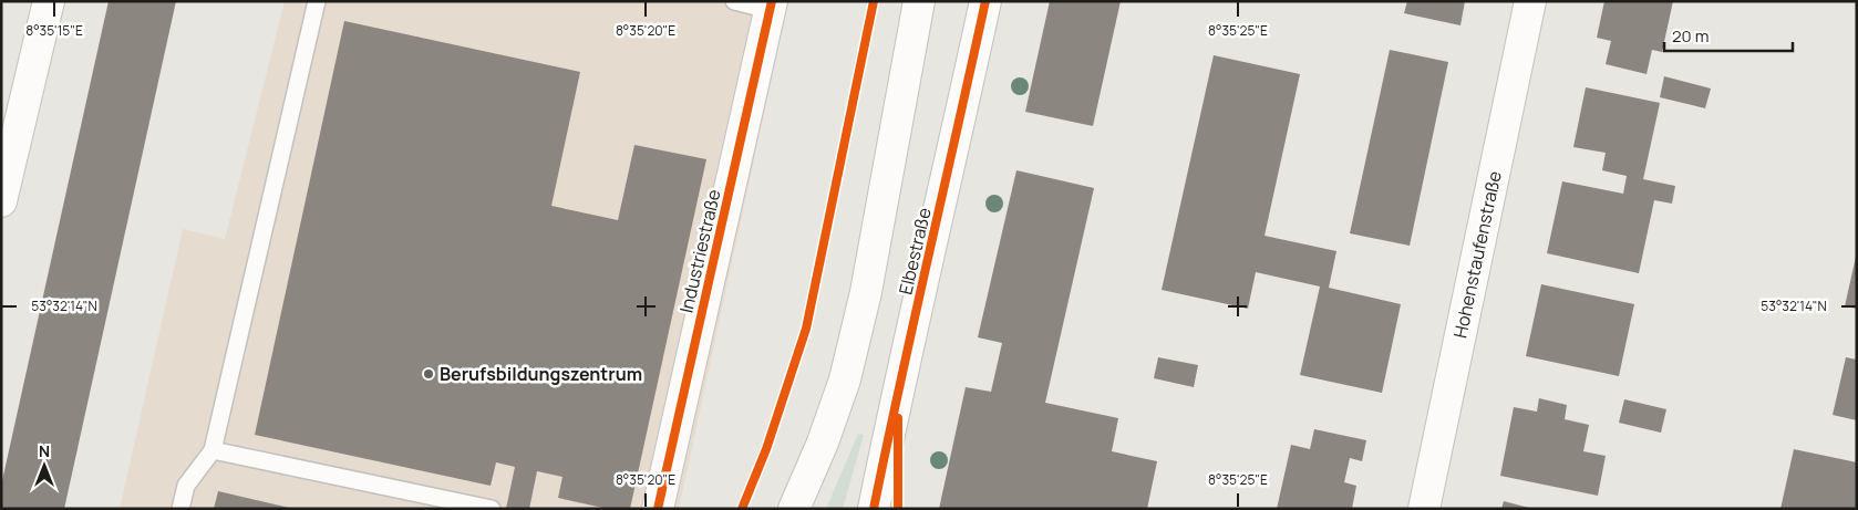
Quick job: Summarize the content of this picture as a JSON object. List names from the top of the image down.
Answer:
{
  "streets": {
    "street": ["Industriestraße", "Elbestraße", "Hohenstaufenstraße"]
  },
  "places": ["Berufsbildungszentrum"],
  "scale_bar": "20 m",
  "north": "top",
  "coordinates": [
    "8°35'15\"E",
    "8°35'20\"E",
    "8°35'25\"E",
    "53°32'14\"N"
  ]
}
